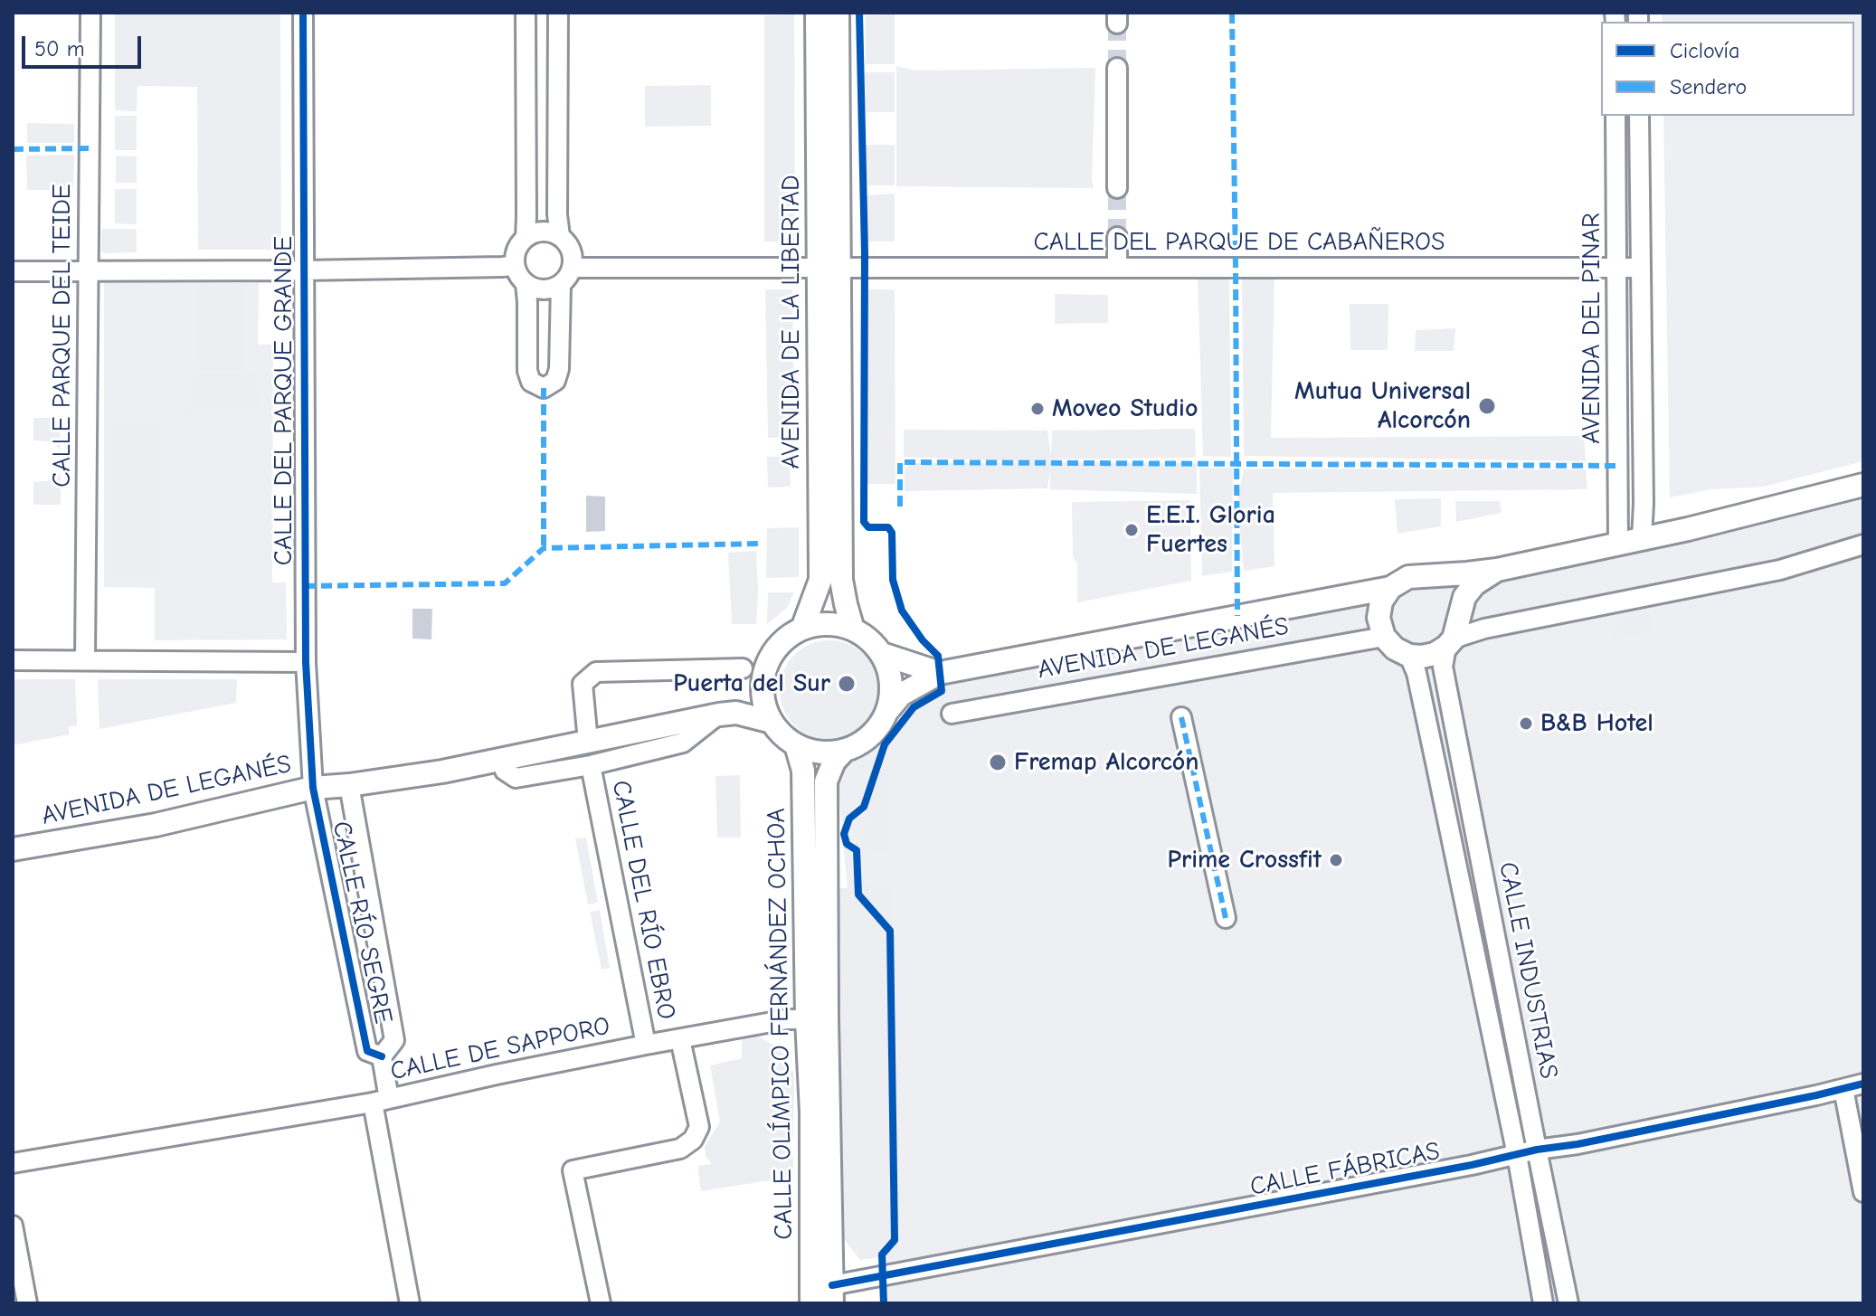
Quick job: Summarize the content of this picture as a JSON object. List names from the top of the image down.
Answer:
{
  "streets": {
    "street": [
      "CALLE DEL PARQUE DE CABAÑEROS",
      "AVENIDA DE LA LIBERTAD",
      "AVENIDA DEL PINAR",
      "CALLE PARQUE DEL TEIDE",
      "CALLE DEL PARQUE GRANDE",
      "AVENIDA DE LEGANÉS",
      "CALLE DEL RÍO EBRO",
      "CALLE RÍO SEGRE",
      "CALLE INDUSTRIAS",
      "CALLE OLÍMPICO FERNÁNDEZ OCHOA",
      "CALLE DE SAPPORO",
      "CALLE FÁBRICAS"
    ]
  },
  "crossings": [
    ["CALLE DEL PARQUE DE CABAÑEROS", "AVENIDA DE LA LIBERTAD"],
    ["CALLE DEL PARQUE DE CABAÑEROS", "AVENIDA DEL PINAR"],
    ["AVENIDA DE LA LIBERTAD", "AVENIDA DE LEGANÉS"],
    ["AVENIDA DE LA LIBERTAD", "CALLE OLÍMPICO FERNÁNDEZ OCHOA"],
    ["CALLE DEL PARQUE GRANDE", "AVENIDA DE LEGANÉS"],
    ["CALLE DEL PARQUE GRANDE", "CALLE RÍO SEGRE"],
    ["AVENIDA DE LEGANÉS", "CALLE RÍO SEGRE"],
    ["AVENIDA DE LEGANÉS", "CALLE INDUSTRIAS"],
    ["AVENIDA DE LEGANÉS", "CALLE OLÍMPICO FERNÁNDEZ OCHOA"],
    ["CALLE DEL RÍO EBRO", "CALLE DE SAPPORO"],
    ["CALLE RÍO SEGRE", "CALLE DE SAPPORO"],
    ["CALLE INDUSTRIAS", "CALLE FÁBRICAS"],
    ["CALLE OLÍMPICO FERNÁNDEZ OCHOA", "CALLE DE SAPPORO"],
    ["CALLE OLÍMPICO FERNÁNDEZ OCHOA", "CALLE FÁBRICAS"]
  ],
  "places": [
    "Mutua Universal Alcorcón",
    "Moveo Studio",
    "E.E.I. Gloria Fuertes",
    "Puerta del Sur",
    "B&B Hotel",
    "Fremap Alcorcón",
    "Prime Crossfit"
  ],
  "legend": ["Ciclovía", "Sendero"],
  "scale_bar": "50 m"
}
